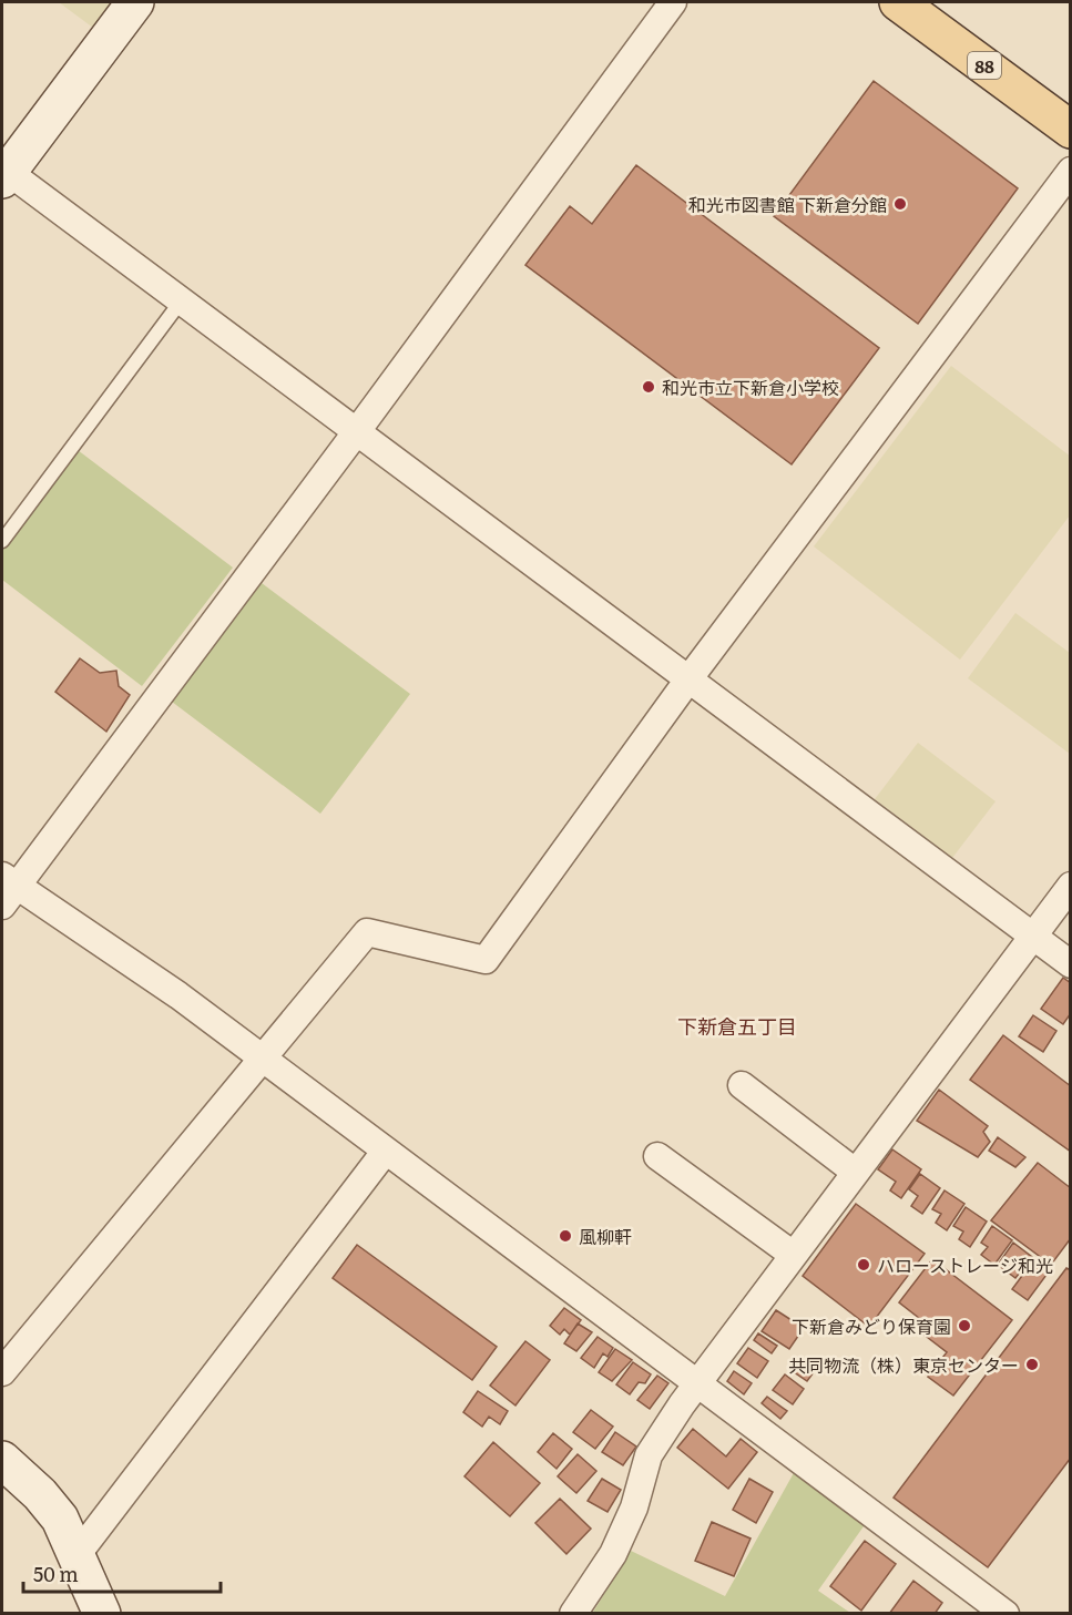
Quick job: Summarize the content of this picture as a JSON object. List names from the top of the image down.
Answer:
{
  "streets": {
    "main road": ["88"]
  },
  "districts": ["下新倉五丁目"],
  "places": [
    "和光市図書館 下新倉分館",
    "和光市立下新倉小学校",
    "風柳軒",
    "ハローストレージ和光",
    "下新倉みどり保育園",
    "共同物流（株）東京センター"
  ],
  "scale_bar": "50 m"
}
